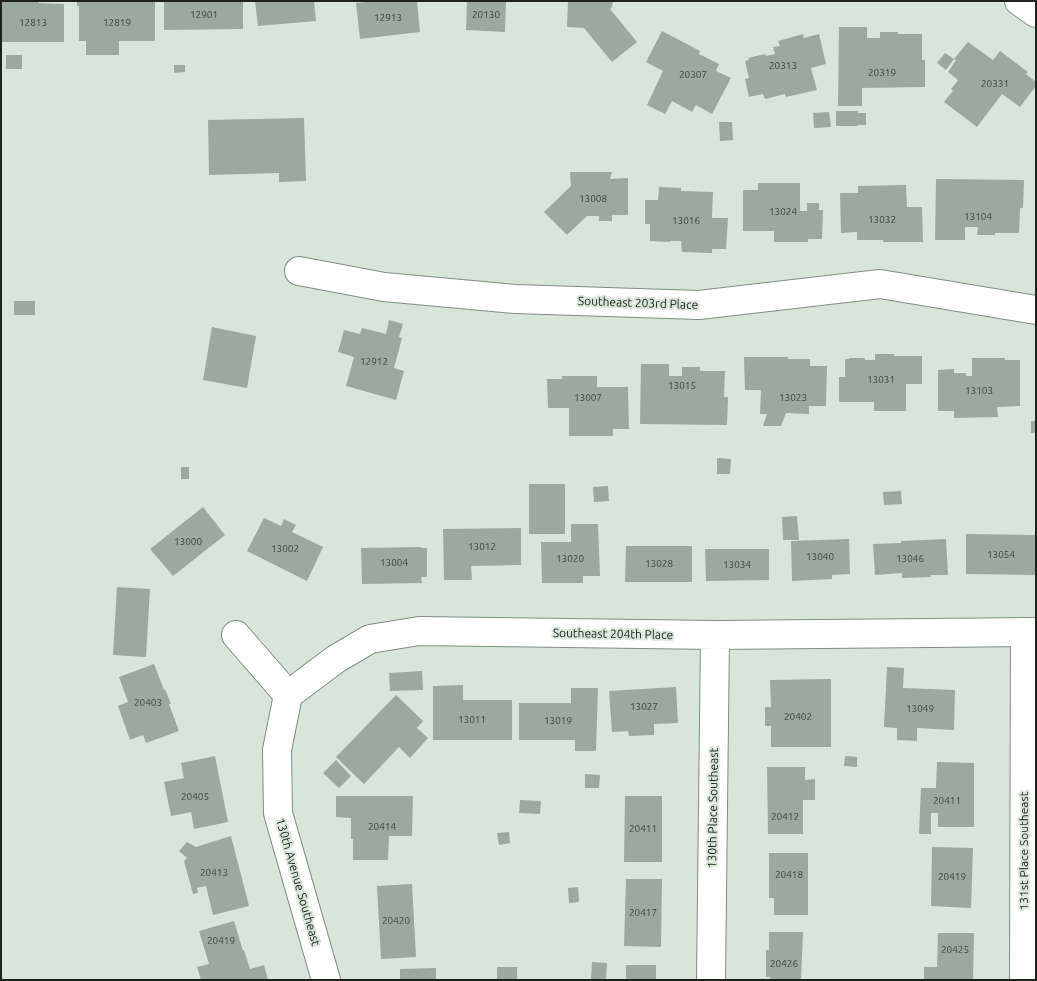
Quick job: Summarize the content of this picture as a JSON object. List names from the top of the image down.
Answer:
{
  "streets": {
    "street": [
      "Southeast 203rd Place",
      "Southeast 204th Place",
      "130th Place Southeast",
      "131st Place Southeast",
      "130th Avenue Southeast"
    ]
  },
  "crossings": [
    ["Southeast 204th Place", "130th Place Southeast"],
    ["Southeast 204th Place", "131st Place Southeast"],
    ["Southeast 204th Place", "130th Avenue Southeast"]
  ],
  "house_numbers": [
    "12901",
    "20130",
    "12913",
    "12813",
    "12819",
    "20313",
    "20319",
    "20307",
    "20331",
    "13008",
    "13024",
    "13104",
    "13032",
    "13016",
    "12912",
    "13031",
    "13015",
    "13103",
    "13007",
    "13023",
    "13000",
    "13012",
    "13002",
    "13054",
    "13040",
    "13020",
    "13046",
    "13004",
    "13028",
    "13034",
    "20403",
    "13027",
    "13049",
    "20402",
    "13011",
    "13019",
    "20405",
    "20411",
    "20412",
    "20414",
    "20411",
    "20413",
    "20418",
    "20419",
    "20417",
    "20420",
    "20419",
    "20425",
    "20426"
  ]
}
